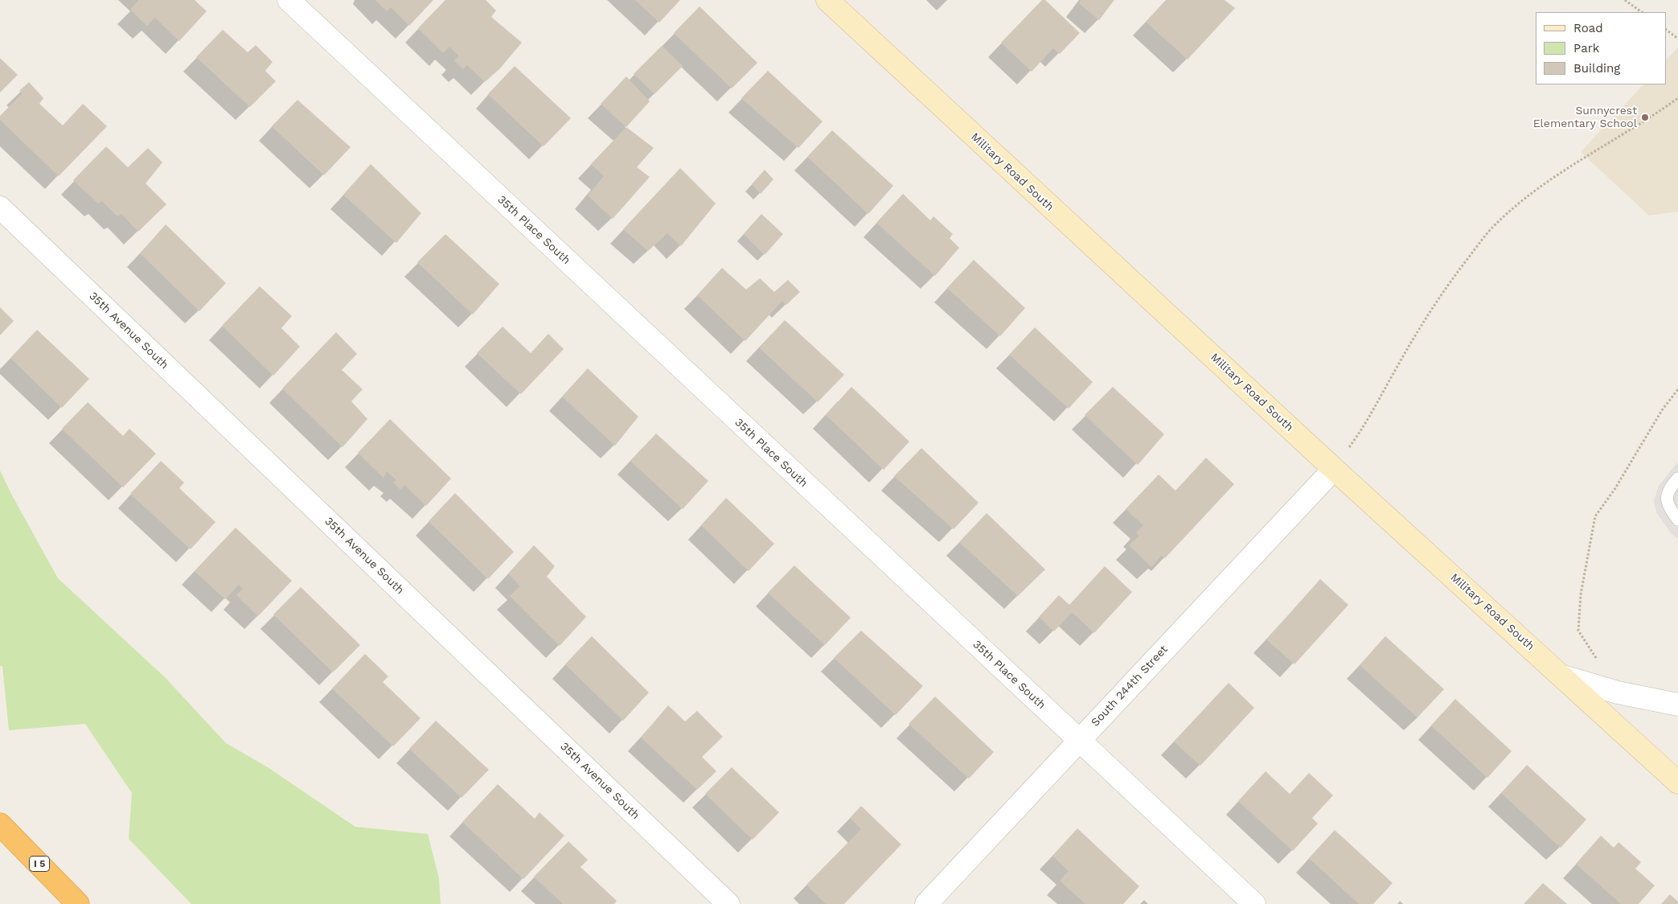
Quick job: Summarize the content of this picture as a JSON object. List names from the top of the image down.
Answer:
{
  "streets": {
    "highway": ["I 5"],
    "main road": ["Military Road South"],
    "street": ["35th Place South", "35th Avenue South", "South 244th Street"]
  },
  "crossings": [
    ["Military Road South", "South 244th Street"],
    ["35th Place South", "South 244th Street"]
  ],
  "places": ["Sunnycrest Elementary School"],
  "legend": ["Road", "Park", "Building"]
}
